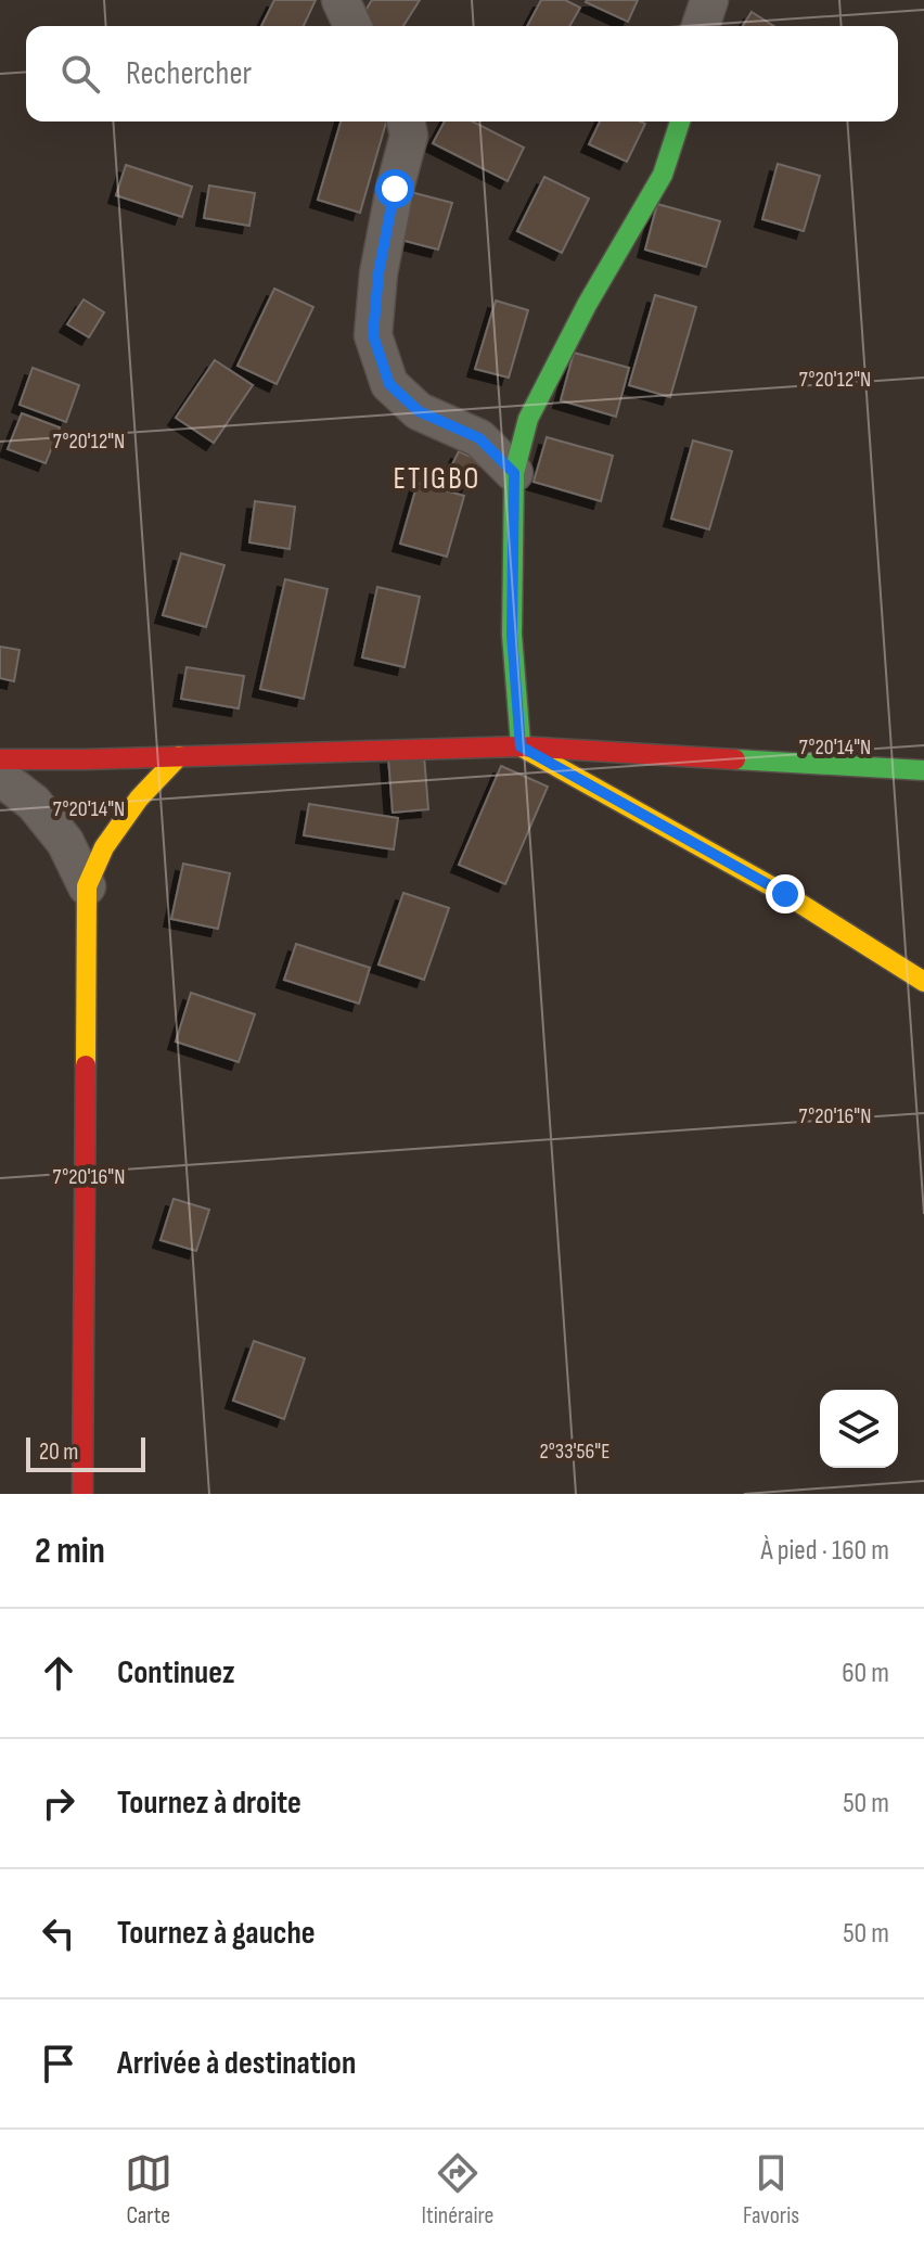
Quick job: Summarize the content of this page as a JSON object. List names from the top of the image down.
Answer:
{
  "districts": ["ETIGBO"],
  "scale_bar": "20 m",
  "page": {
    "search": "Rechercher",
    "scale": "20 m",
    "heading": ["2 min", "À pied · 160 m"],
    "list": [
      ["Continuez", "60 m"],
      ["Tournez à droite", "50 m"],
      ["Tournez à gauche", "50 m"],
      "Arrivée à destination"
    ],
    "nav": ["Carte", "Itinéraire", "Favoris"]
  },
  "coordinates": [
    "7°20'12\"N",
    "7°20'14\"N",
    "7°20'16\"N",
    "2°33'56\"E"
  ]
}
